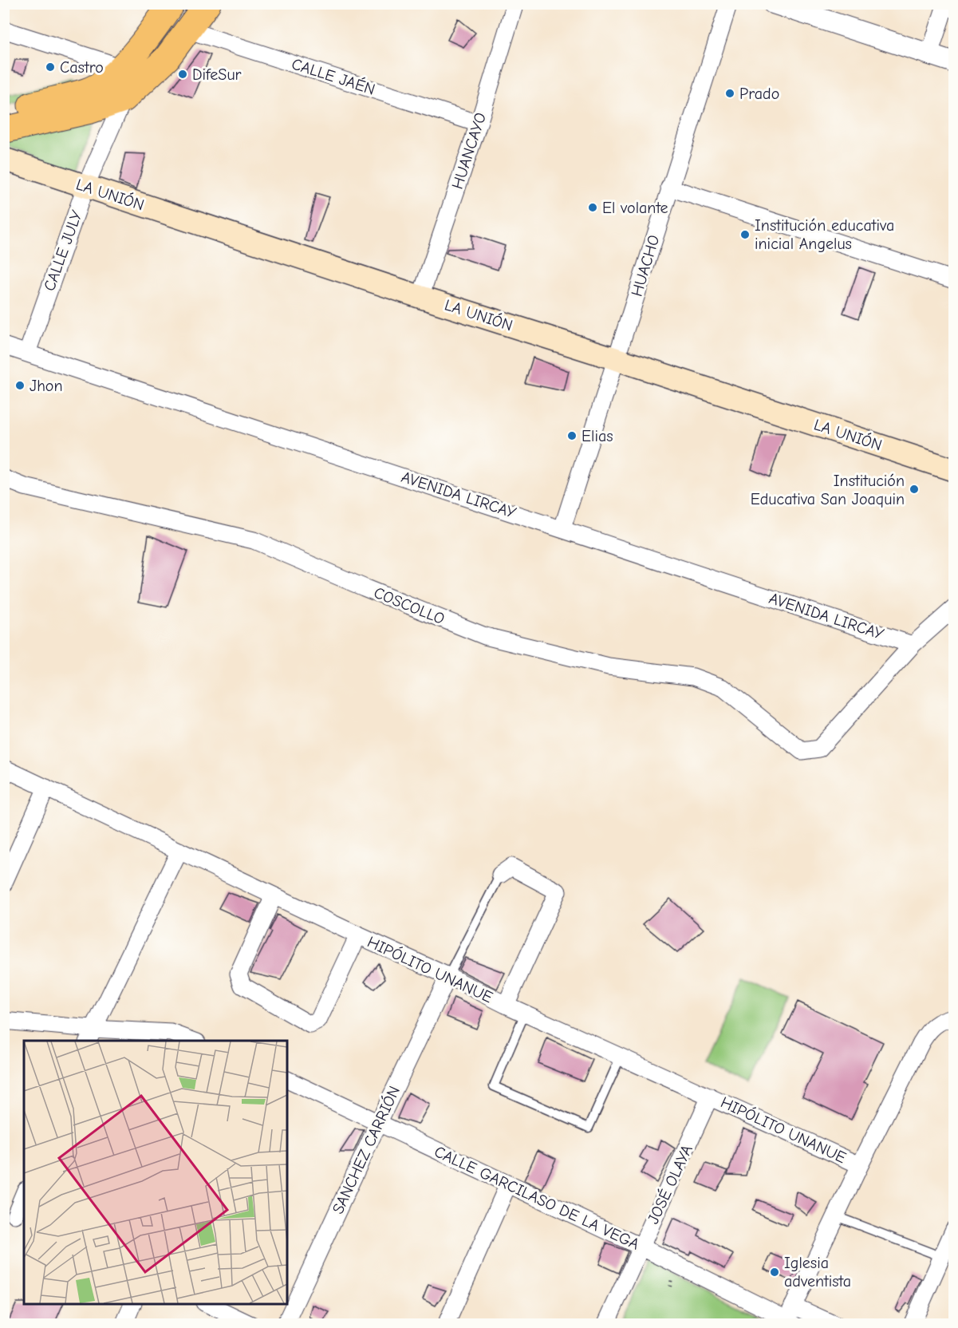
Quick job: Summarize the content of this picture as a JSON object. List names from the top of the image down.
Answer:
{
  "streets": {
    "main road": ["LA UNIÓN"],
    "street": [
      "CALLE JAÉN",
      "HUANCAYO",
      "CALLE JULY",
      "HUACHO",
      "AVENIDA LIRCAY",
      "COSCOLLO",
      "HIPÓLITO UNANUE",
      "SANCHEZ CARRIÓN",
      "JOSÉ OLAYA",
      "CALLE GARCILASO DE LA VEGA"
    ]
  },
  "crossings": [
    ["CALLE JAÉN", "HUANCAYO"],
    ["HUANCAYO", "LA UNIÓN"],
    ["LA UNIÓN", "CALLE JULY"],
    ["LA UNIÓN", "HUACHO"],
    ["CALLE JULY", "AVENIDA LIRCAY"],
    ["HUACHO", "AVENIDA LIRCAY"],
    ["AVENIDA LIRCAY", "COSCOLLO"],
    ["HIPÓLITO UNANUE", "SANCHEZ CARRIÓN"],
    ["HIPÓLITO UNANUE", "JOSÉ OLAYA"],
    ["SANCHEZ CARRIÓN", "CALLE GARCILASO DE LA VEGA"],
    ["JOSÉ OLAYA", "CALLE GARCILASO DE LA VEGA"]
  ],
  "places": [
    "Castro",
    "DifeSur",
    "Prado",
    "El volante",
    "Institución educativa inicial Angelus",
    "Jhon",
    "Elias",
    "Institución Educativa San Joaquin",
    "Iglesia adventista"
  ]
}
